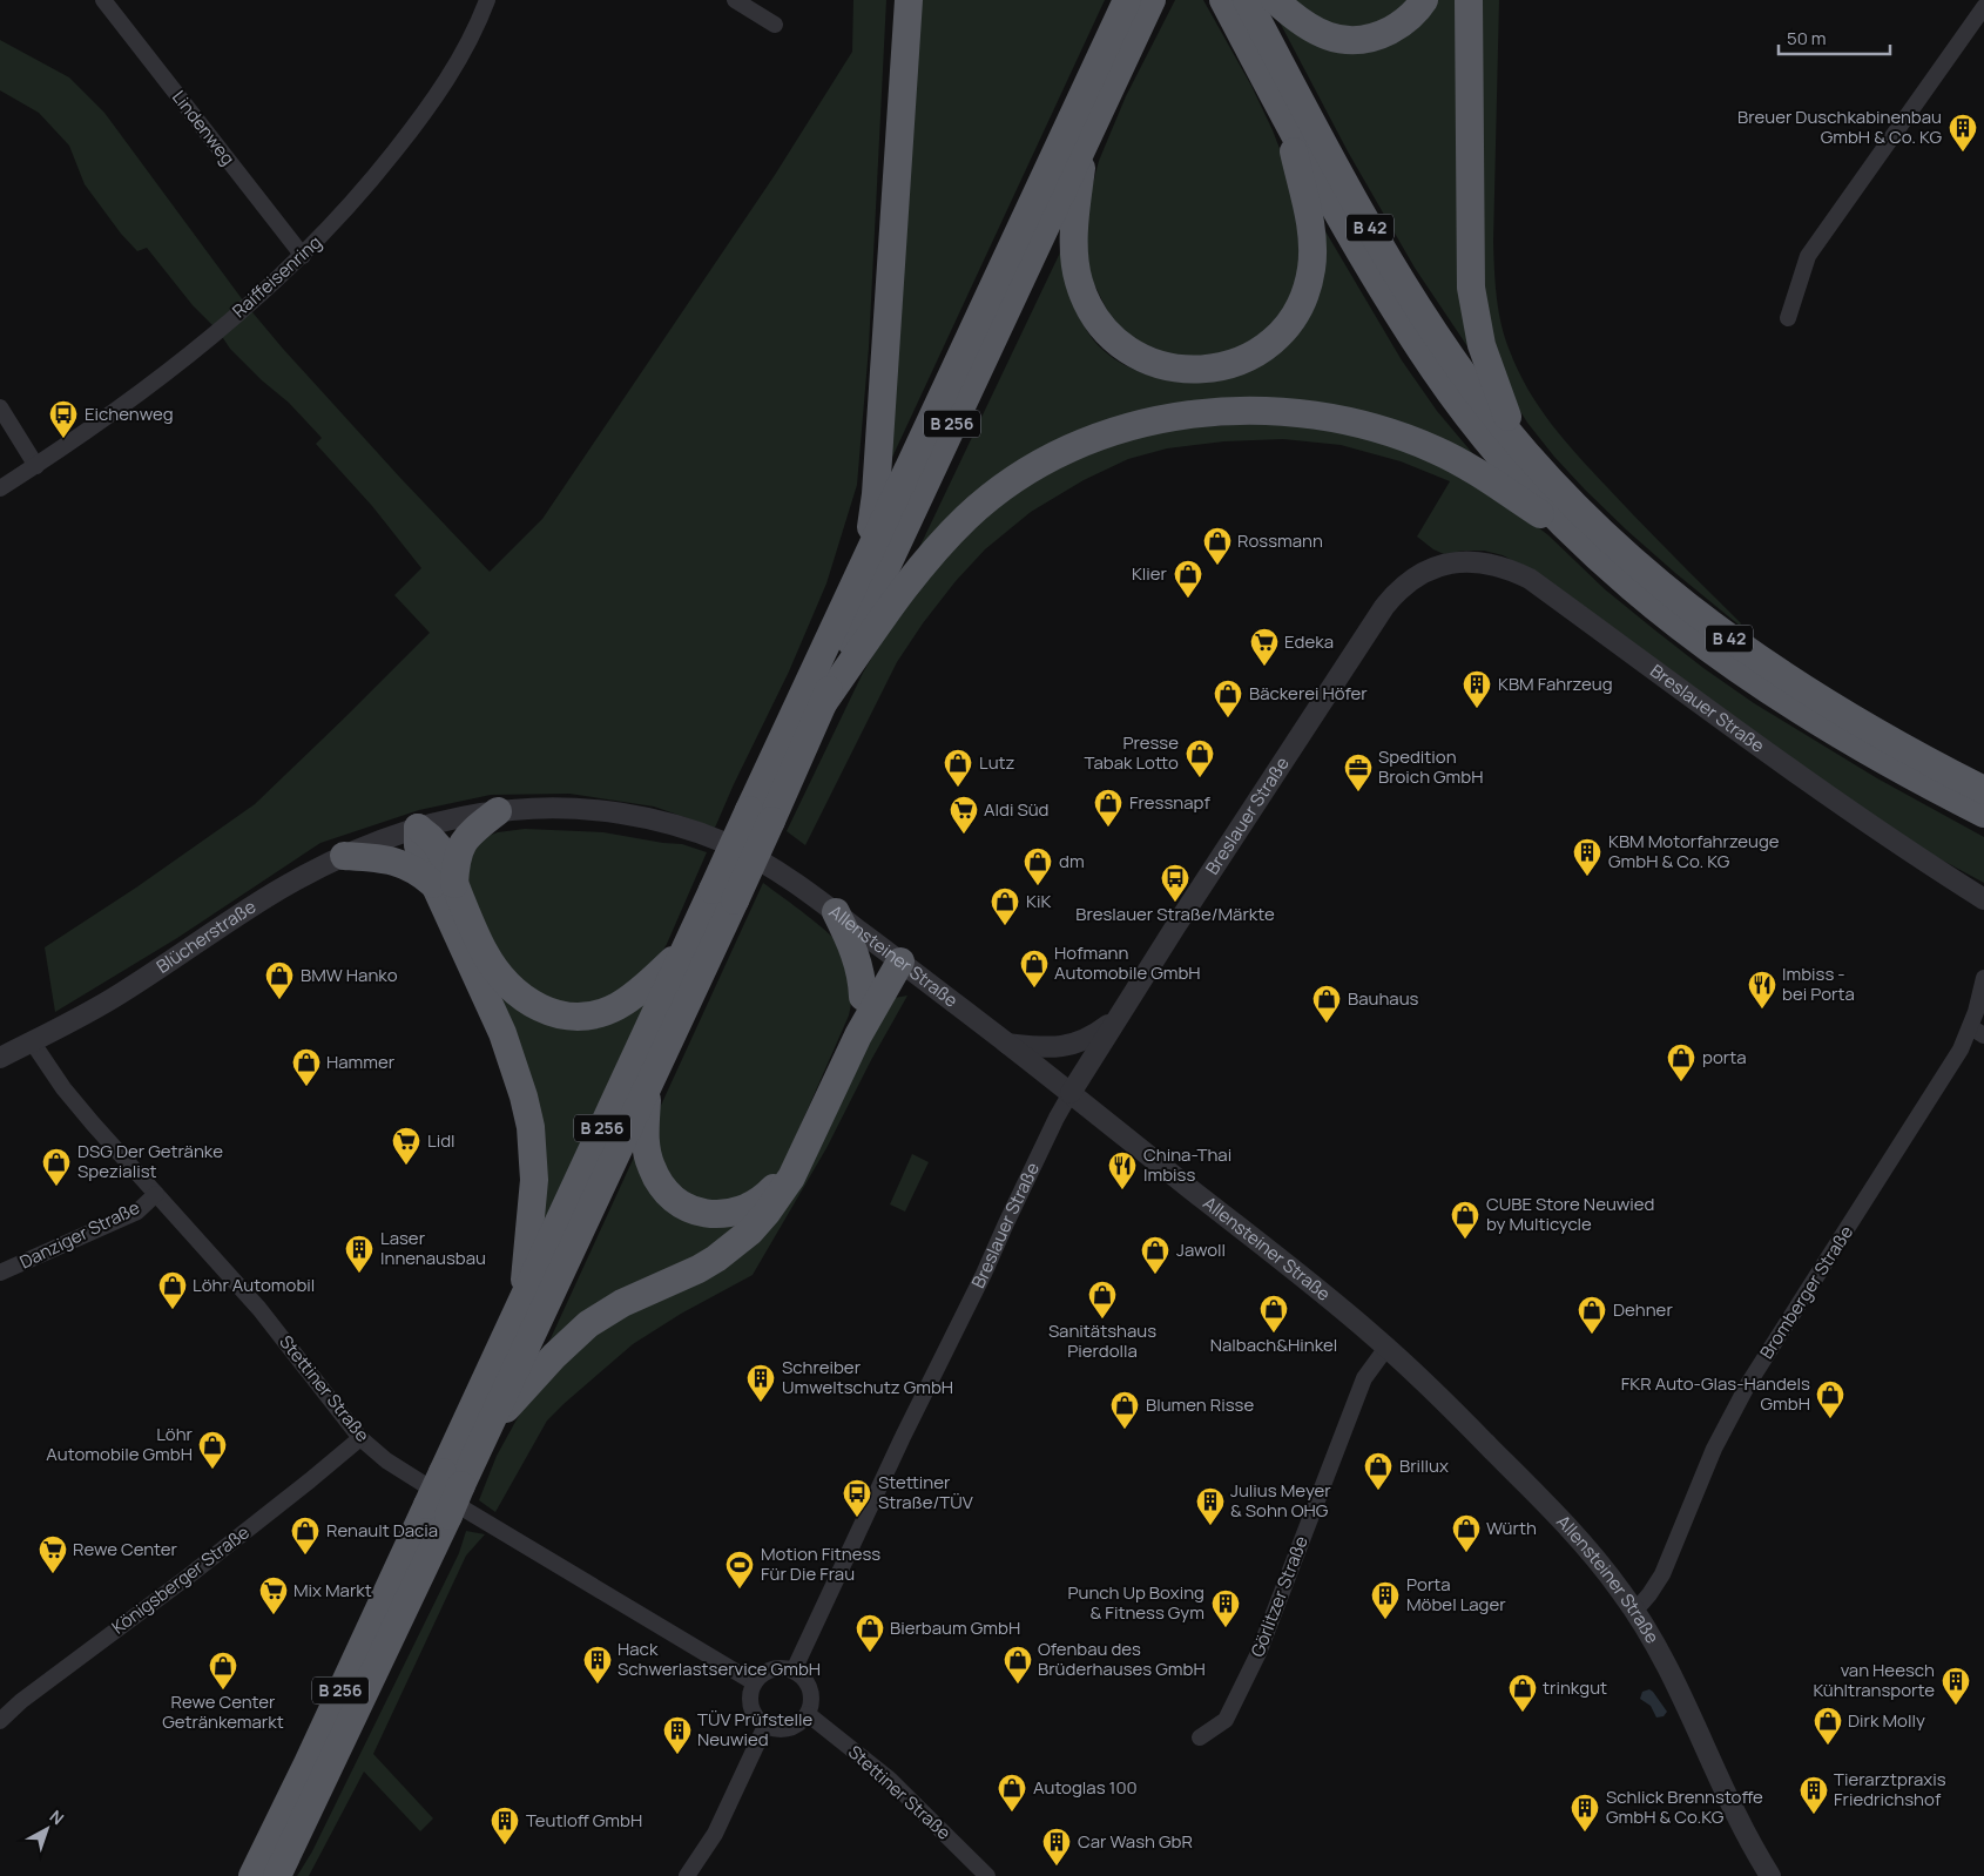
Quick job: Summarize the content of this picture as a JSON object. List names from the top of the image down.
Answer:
{
  "streets": {
    "highway": ["B 42", "B 256"],
    "street": [
      "Lindenweg",
      "Raiffeisenring",
      "Breslauer Straße",
      "Blücherstraße",
      "Allensteiner Straße",
      "Danziger Straße",
      "Bromberger Straße",
      "Stettiner Straße",
      "Königsberger Straße",
      "Görlitzer Straße"
    ]
  },
  "crossings": [
    ["Lindenweg", "Raiffeisenring"],
    ["Breslauer Straße", "Allensteiner Straße"],
    ["Breslauer Straße", "Stettiner Straße"],
    ["Blücherstraße", "Allensteiner Straße"],
    ["Blücherstraße", "Stettiner Straße"],
    ["Allensteiner Straße", "Bromberger Straße"],
    ["Allensteiner Straße", "Görlitzer Straße"],
    ["Danziger Straße", "Stettiner Straße"],
    ["Stettiner Straße", "Königsberger Straße"]
  ],
  "places": {
    "building": [
      "Breuer Duschkabinenbau GmbH & Co. KG",
      "KBM Fahrzeug",
      "KBM Motorfahrzeuge GmbH & Co. KG",
      "Laser Innenausbau",
      "Schreiber Umweltschutz GmbH",
      "Julius Meyer & Sohn OHG",
      "Porta Möbel Lager",
      "Punch Up Boxing & Fitness Gym",
      "Hack Schwerlastservice GmbH",
      "van Heesch Kühltransporte",
      "TÜV Prüfstelle Neuwied",
      "Tierarztpraxis Friedrichshof",
      "Schlick Brennstoffe GmbH & Co.KG",
      "Teutloff GmbH",
      "Car Wash GbR"
    ],
    "bus stop": ["Eichenweg", "Breslauer Straße/Märkte", "Stettiner Straße/TÜV"],
    "shop": [
      "Rossmann",
      "Klier",
      "Bäckerei Höfer",
      "Presse Tabak Lotto",
      "Lutz",
      "Fressnapf",
      "dm",
      "KiK",
      "Hofmann Automobile GmbH",
      "BMW Hanko",
      "Bauhaus",
      "porta",
      "Hammer",
      "DSG Der Getränke Spezialist",
      "CUBE Store Neuwied by Multicycle",
      "Jawoll",
      "Löhr Automobil",
      "Sanitätshaus Pierdolla",
      "Nalbach&Hinkel",
      "Dehner",
      "FKR Auto-Glas-Handels GmbH",
      "Blumen Risse",
      "Löhr Automobile GmbH",
      "Brillux",
      "Würth",
      "Renault Dacia",
      "Bierbaum GmbH",
      "Ofenbau des Brüderhauses GmbH",
      "Rewe Center Getränkemarkt",
      "trinkgut",
      "Dirk Molly",
      "Autoglas 100"
    ],
    "supermarket": [
      "Edeka",
      "Aldi Süd",
      "Lidl",
      "Rewe Center",
      "Mix Markt"
    ],
    "office": ["Spedition Broich GmbH"],
    "restaurant": ["Imbiss - bei Porta", "China-Thai Imbiss"],
    "sports": ["Motion Fitness Für Die Frau"]
  },
  "scale_bar": "50 m",
  "north": "top right"
}
